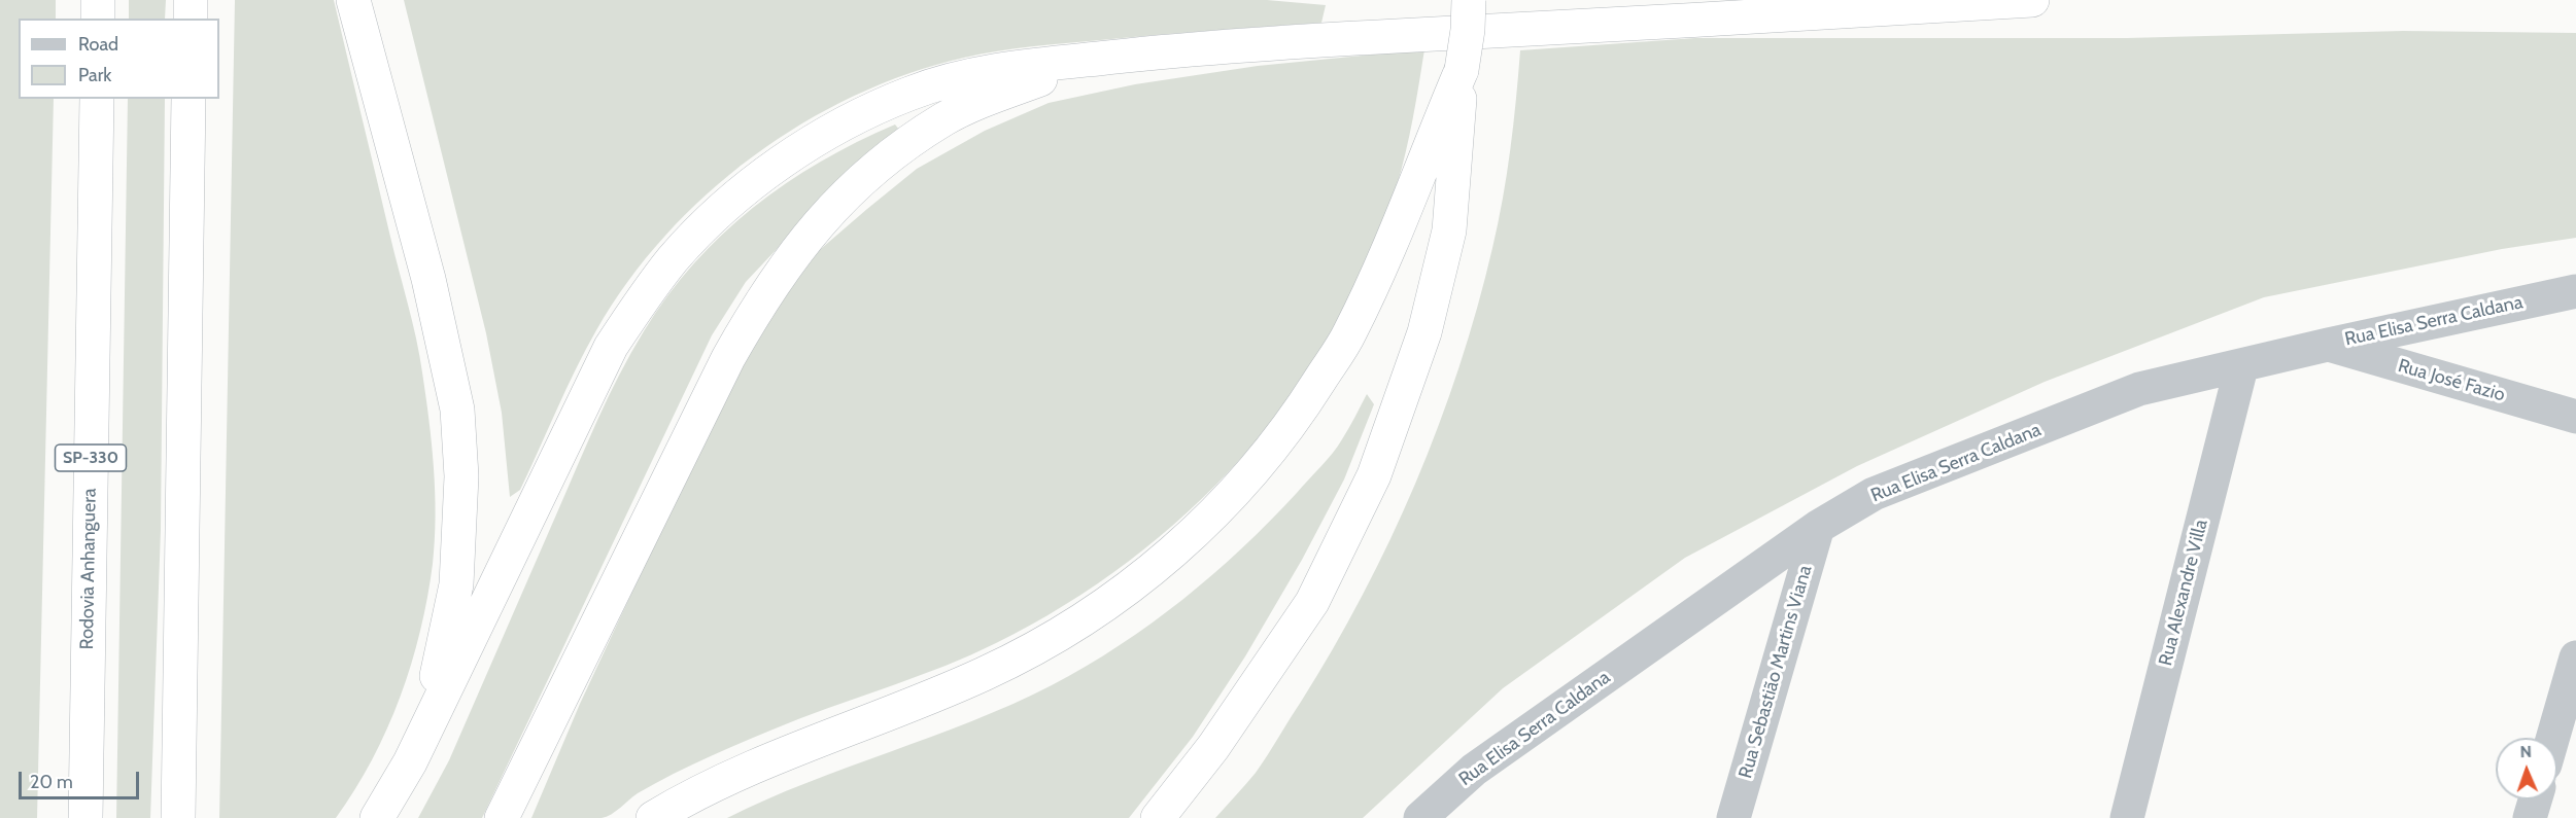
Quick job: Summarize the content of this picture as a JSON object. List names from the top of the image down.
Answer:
{
  "streets": {
    "highway": ["SP-330", "Rodovia Anhanguera"],
    "street": [
      "Rua Elisa Serra Caldana",
      "Rua José Fazio",
      "Rua Alexandre Villa",
      "Rua Sebastião Martins Viana"
    ]
  },
  "crossings": [
    ["Rua Elisa Serra Caldana", "Rua José Fazio"],
    ["Rua Elisa Serra Caldana", "Rua Alexandre Villa"],
    ["Rua Elisa Serra Caldana", "Rua Sebastião Martins Viana"]
  ],
  "legend": ["Road", "Park"],
  "scale_bar": "20 m",
  "north": "top"
}
